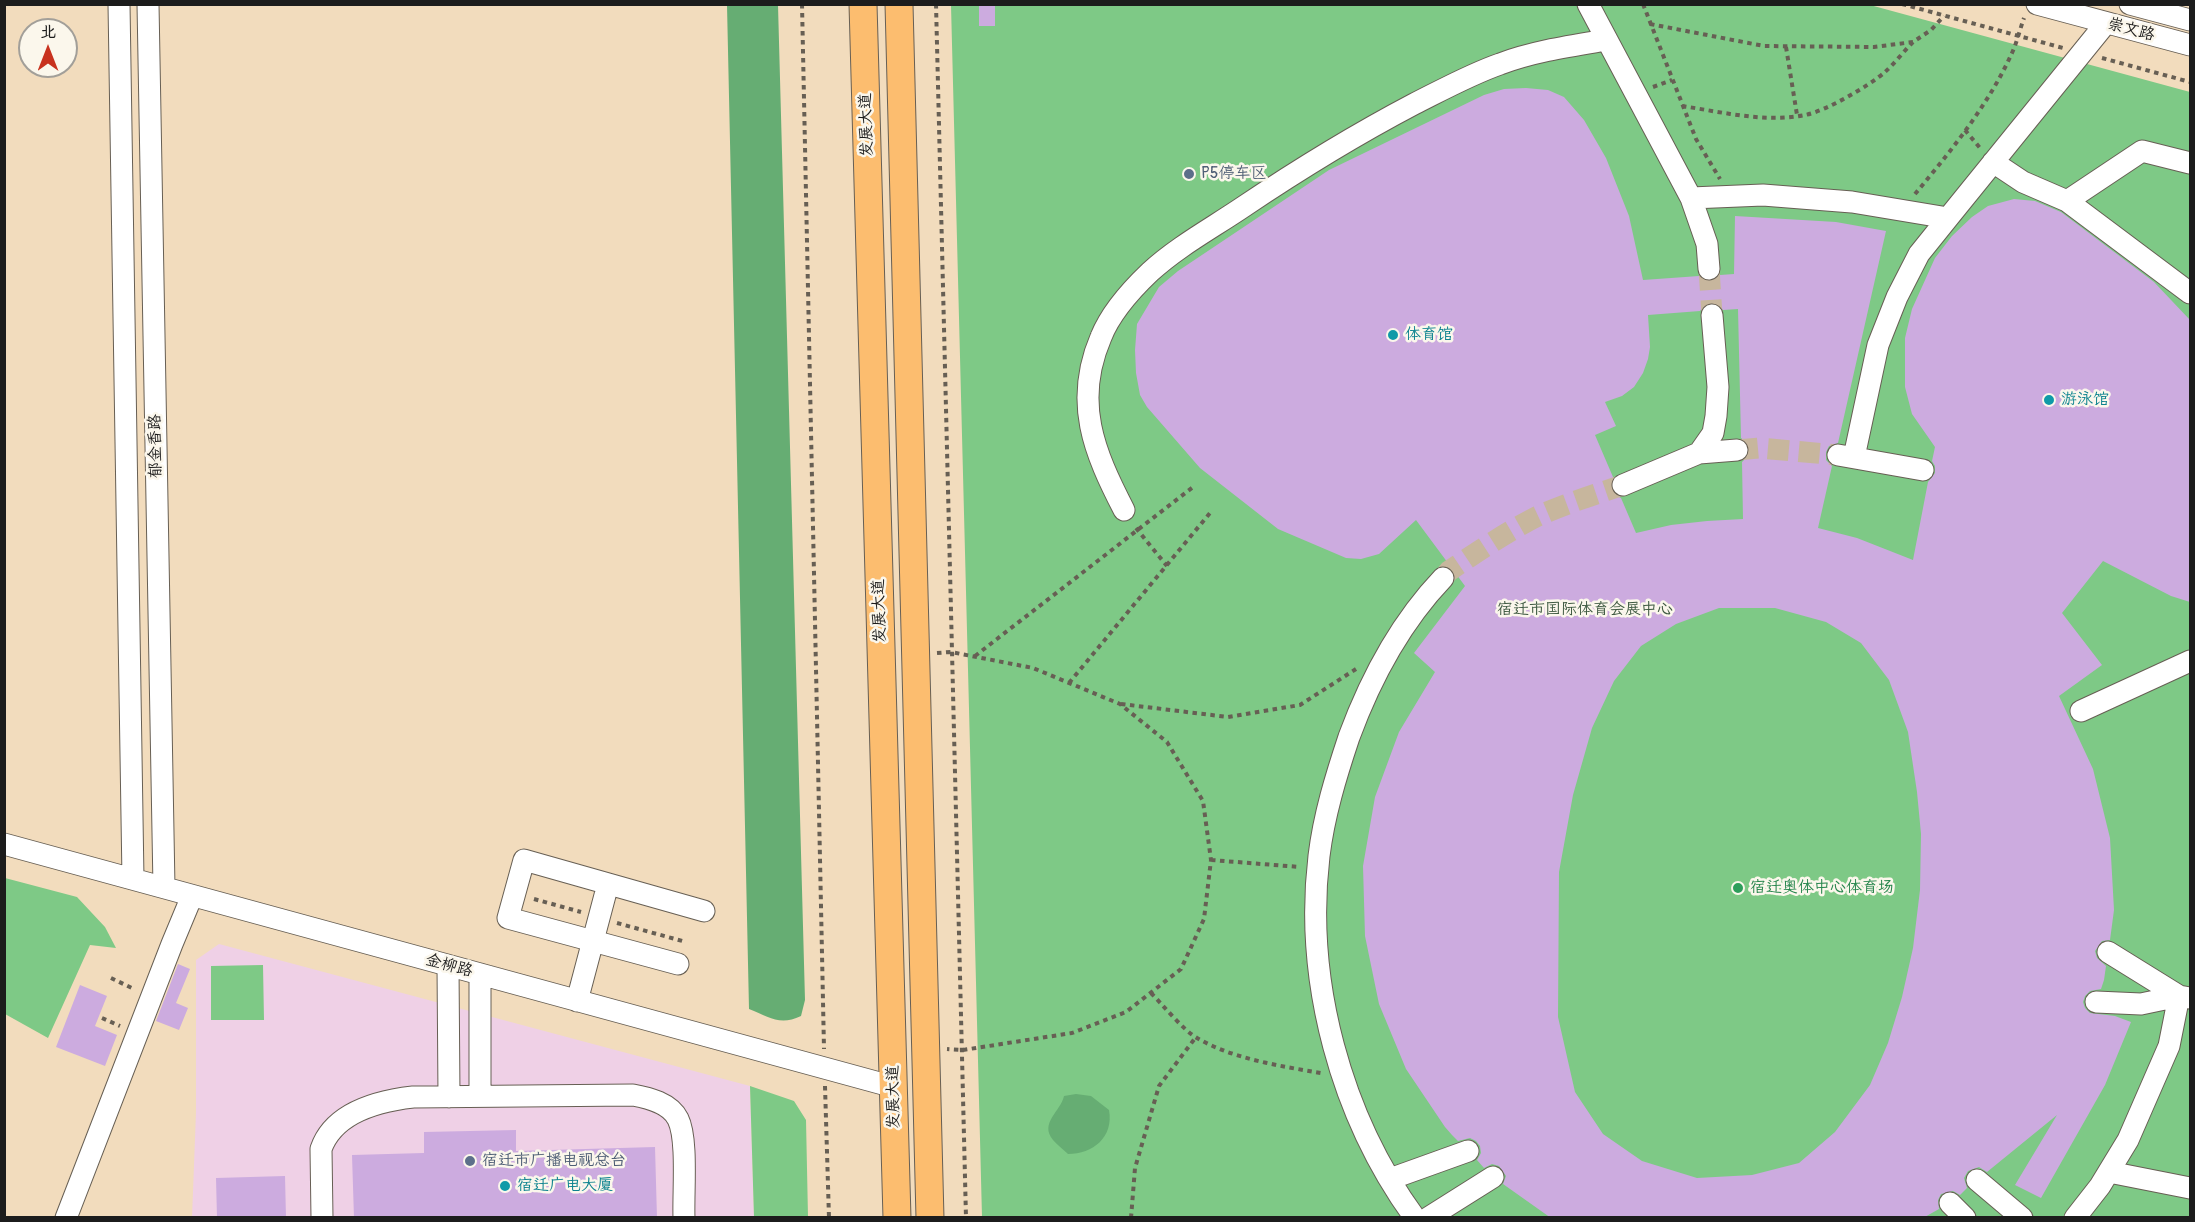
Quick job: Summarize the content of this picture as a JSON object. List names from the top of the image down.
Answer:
{
  "streets": {
    "main road": ["发展大道"],
    "street": ["崇文路", "郁金香路", "金柳路"]
  },
  "crossings": [
    ["发展大道", "金柳路"],
    ["郁金香路", "金柳路"]
  ],
  "parks": ["宿迁市国际体育会展中心"],
  "places": [
    "P5停车区",
    "体育馆",
    "游泳馆",
    "宿迁奥体中心体育场",
    "宿迁市广播电视总台",
    "宿迁广电大厦"
  ],
  "north": "top"
}
